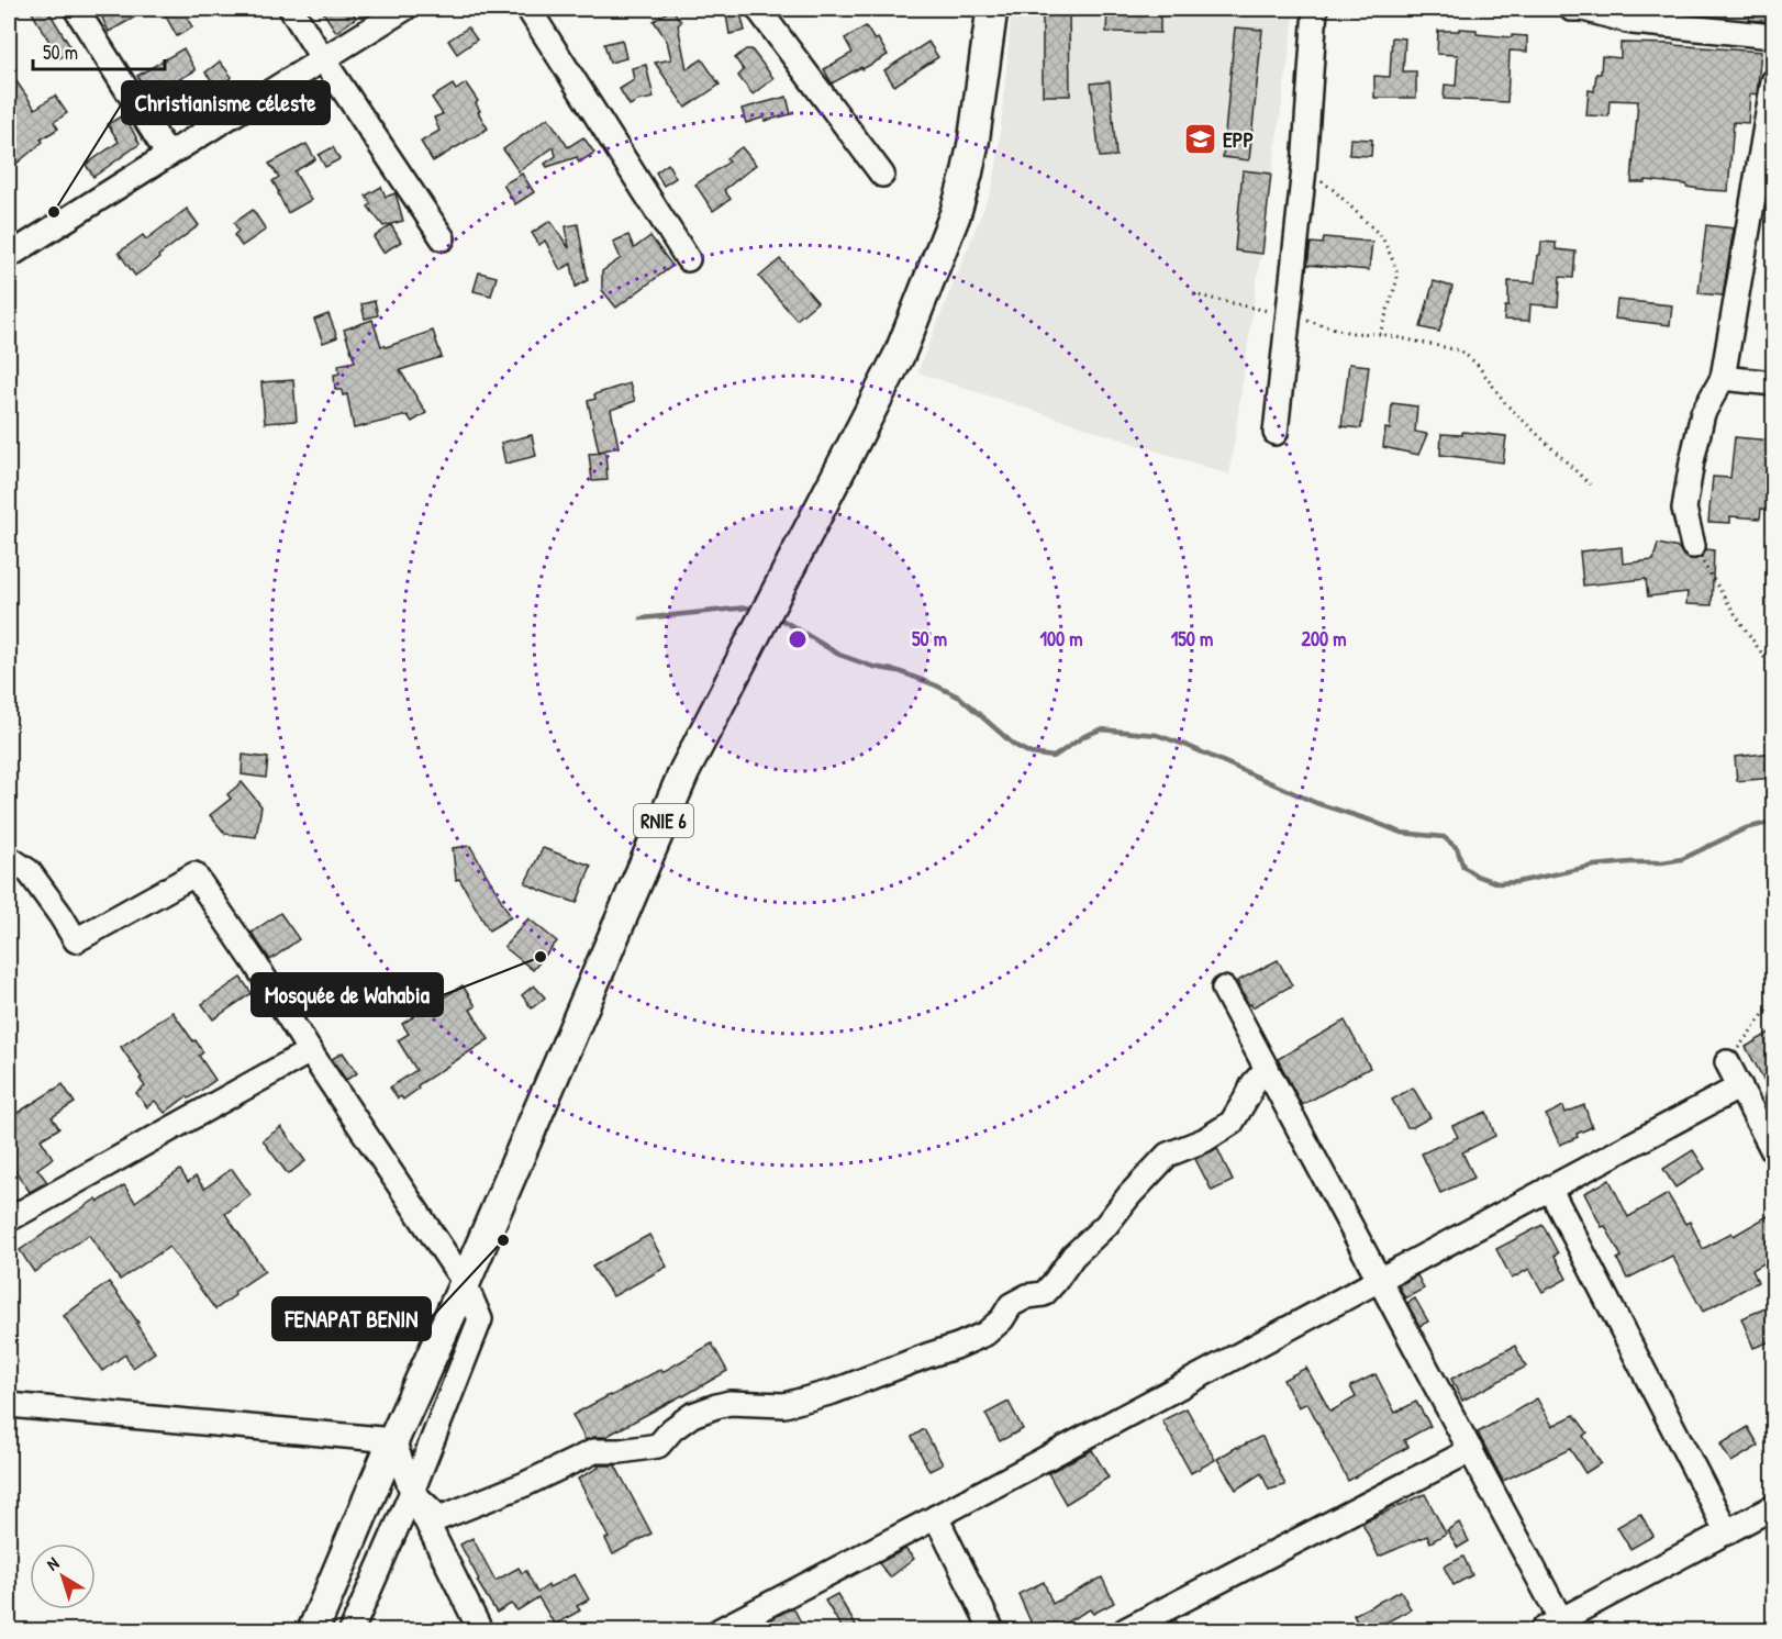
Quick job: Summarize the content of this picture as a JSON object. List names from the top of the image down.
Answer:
{
  "streets": {
    "main road": ["RNIE 6"]
  },
  "places": {
    "school or university": ["EPP"],
    "other": ["Christianisme céleste", "Mosquée de Wahabia", "FENAPAT BENIN"]
  },
  "scale_bar": "50 m",
  "north": "top left",
  "rings": [
    "50 m",
    "100 m",
    "150 m",
    "200 m"
  ]
}
